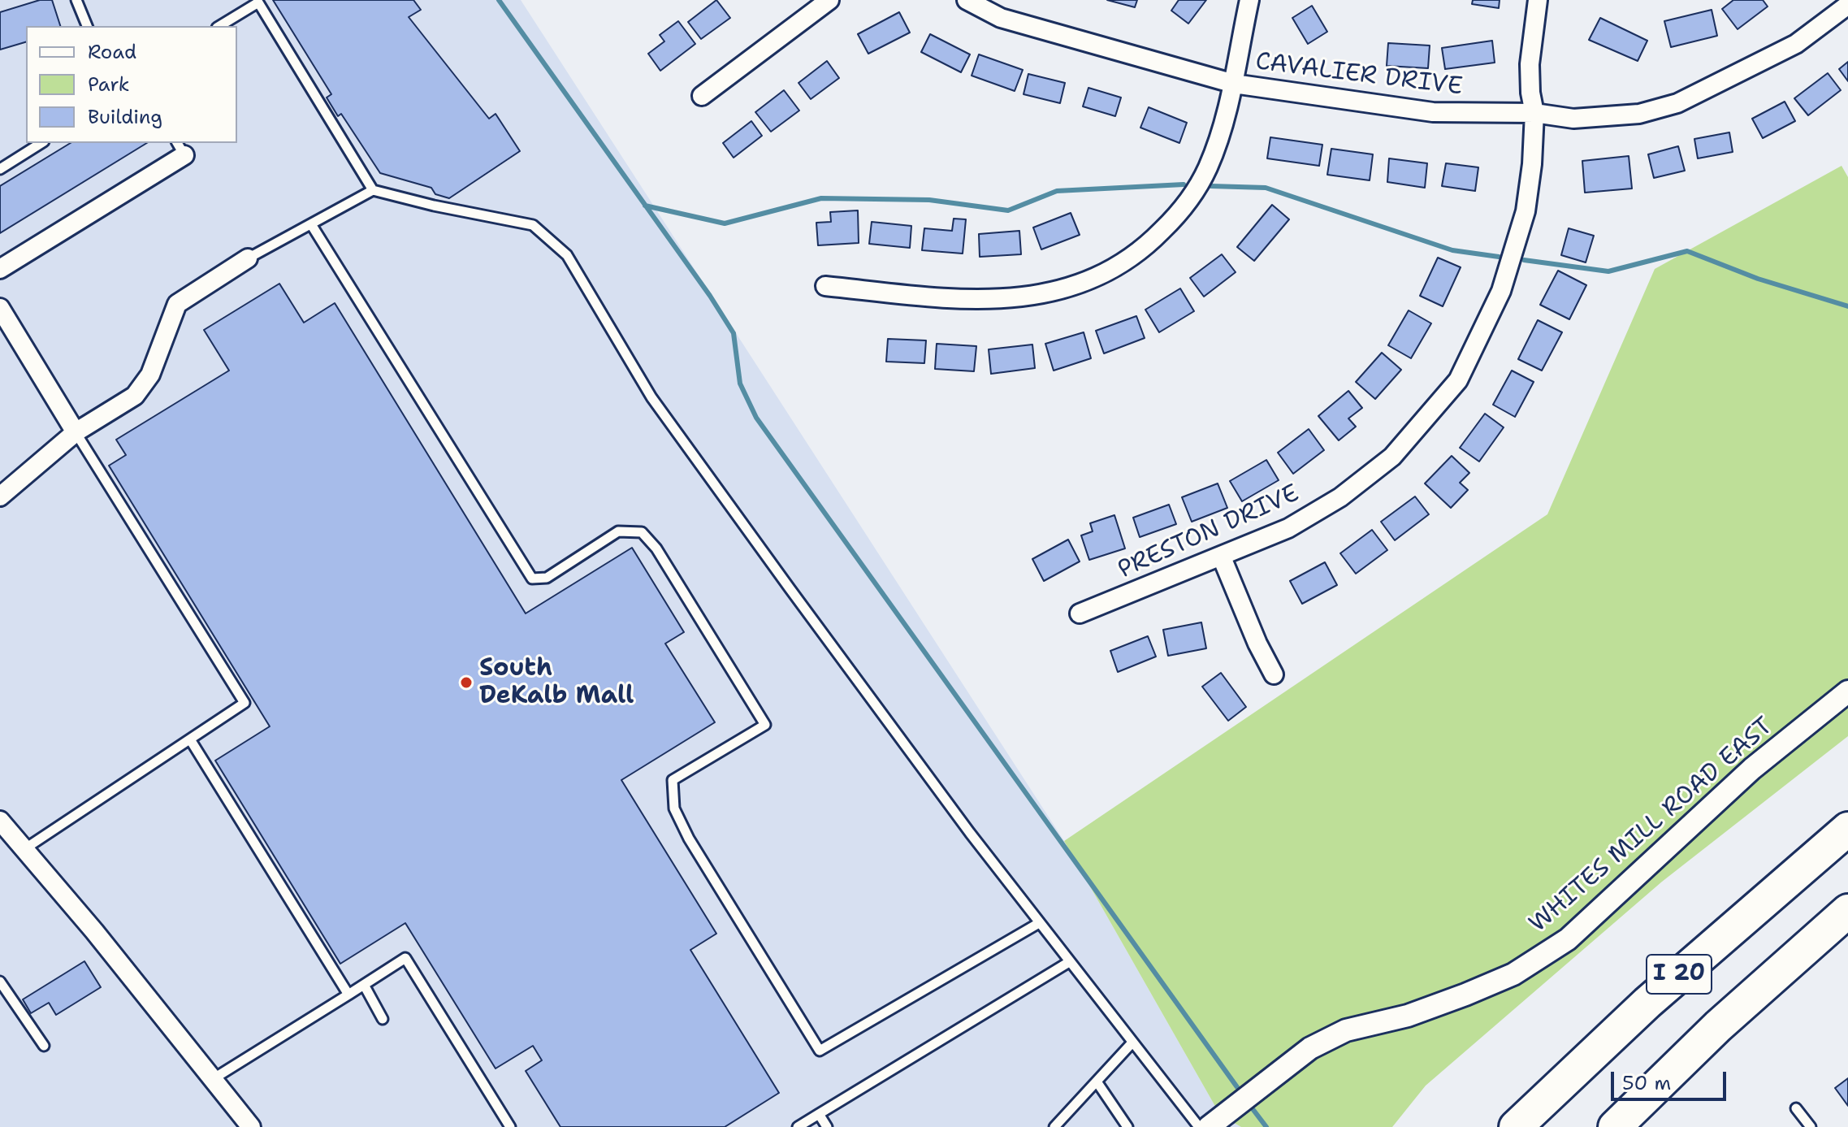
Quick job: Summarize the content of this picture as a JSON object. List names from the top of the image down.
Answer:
{
  "streets": {
    "highway": ["I 20"],
    "street": ["CAVALIER DRIVE", "PRESTON DRIVE", "WHITES MILL ROAD EAST"]
  },
  "crossings": [
    ["CAVALIER DRIVE", "PRESTON DRIVE"]
  ],
  "places": ["South DeKalb Mall"],
  "legend": ["Road", "Park", "Building"],
  "scale_bar": "50 m"
}
